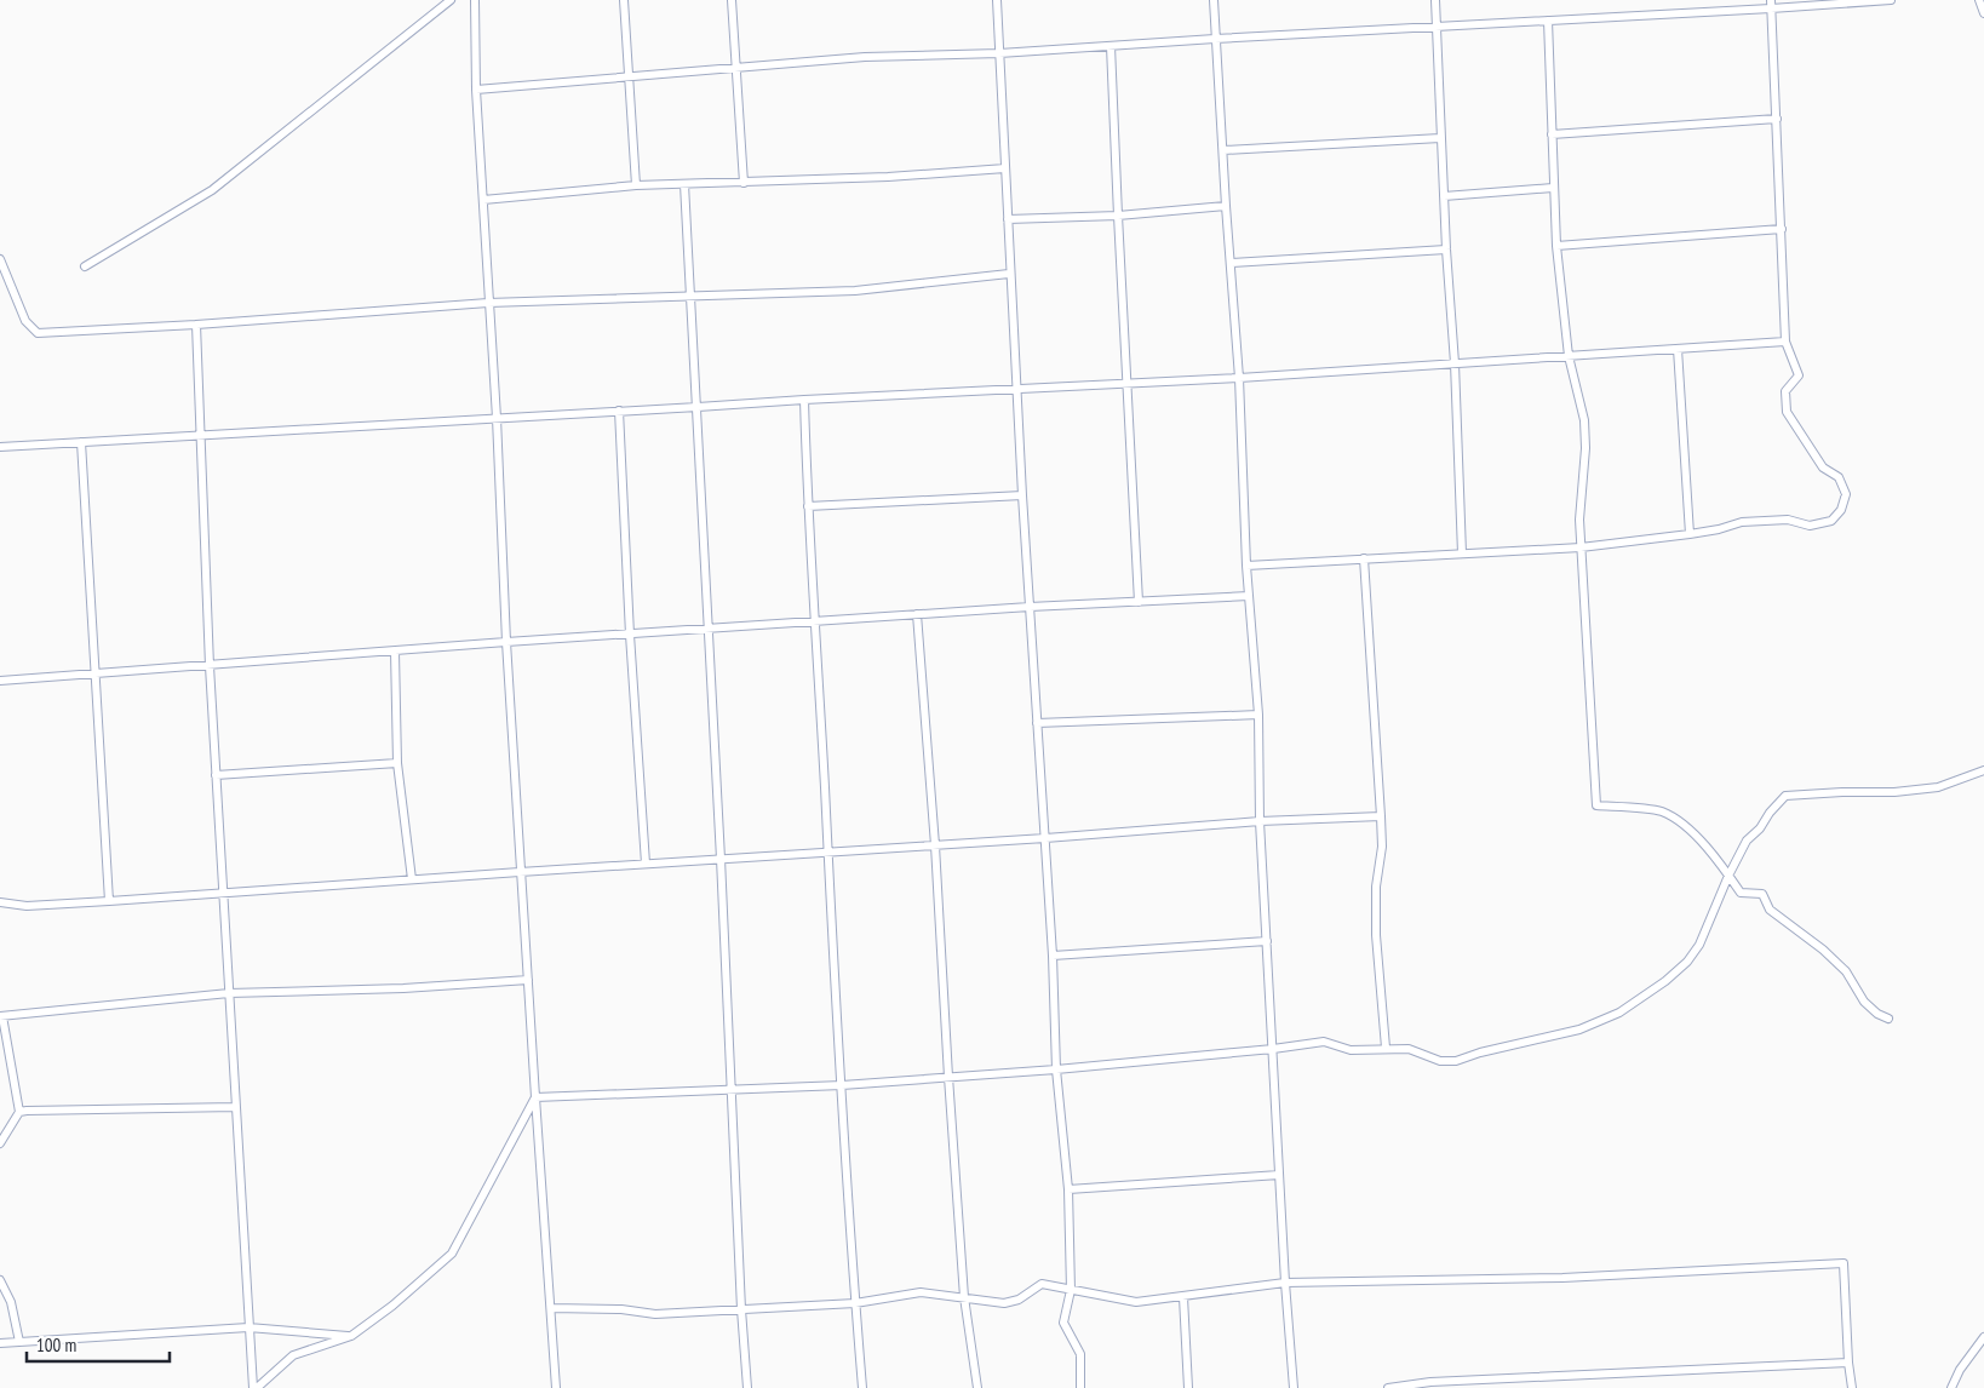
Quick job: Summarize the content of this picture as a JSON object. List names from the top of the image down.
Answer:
{
  "scale_bar": "100 m"
}
